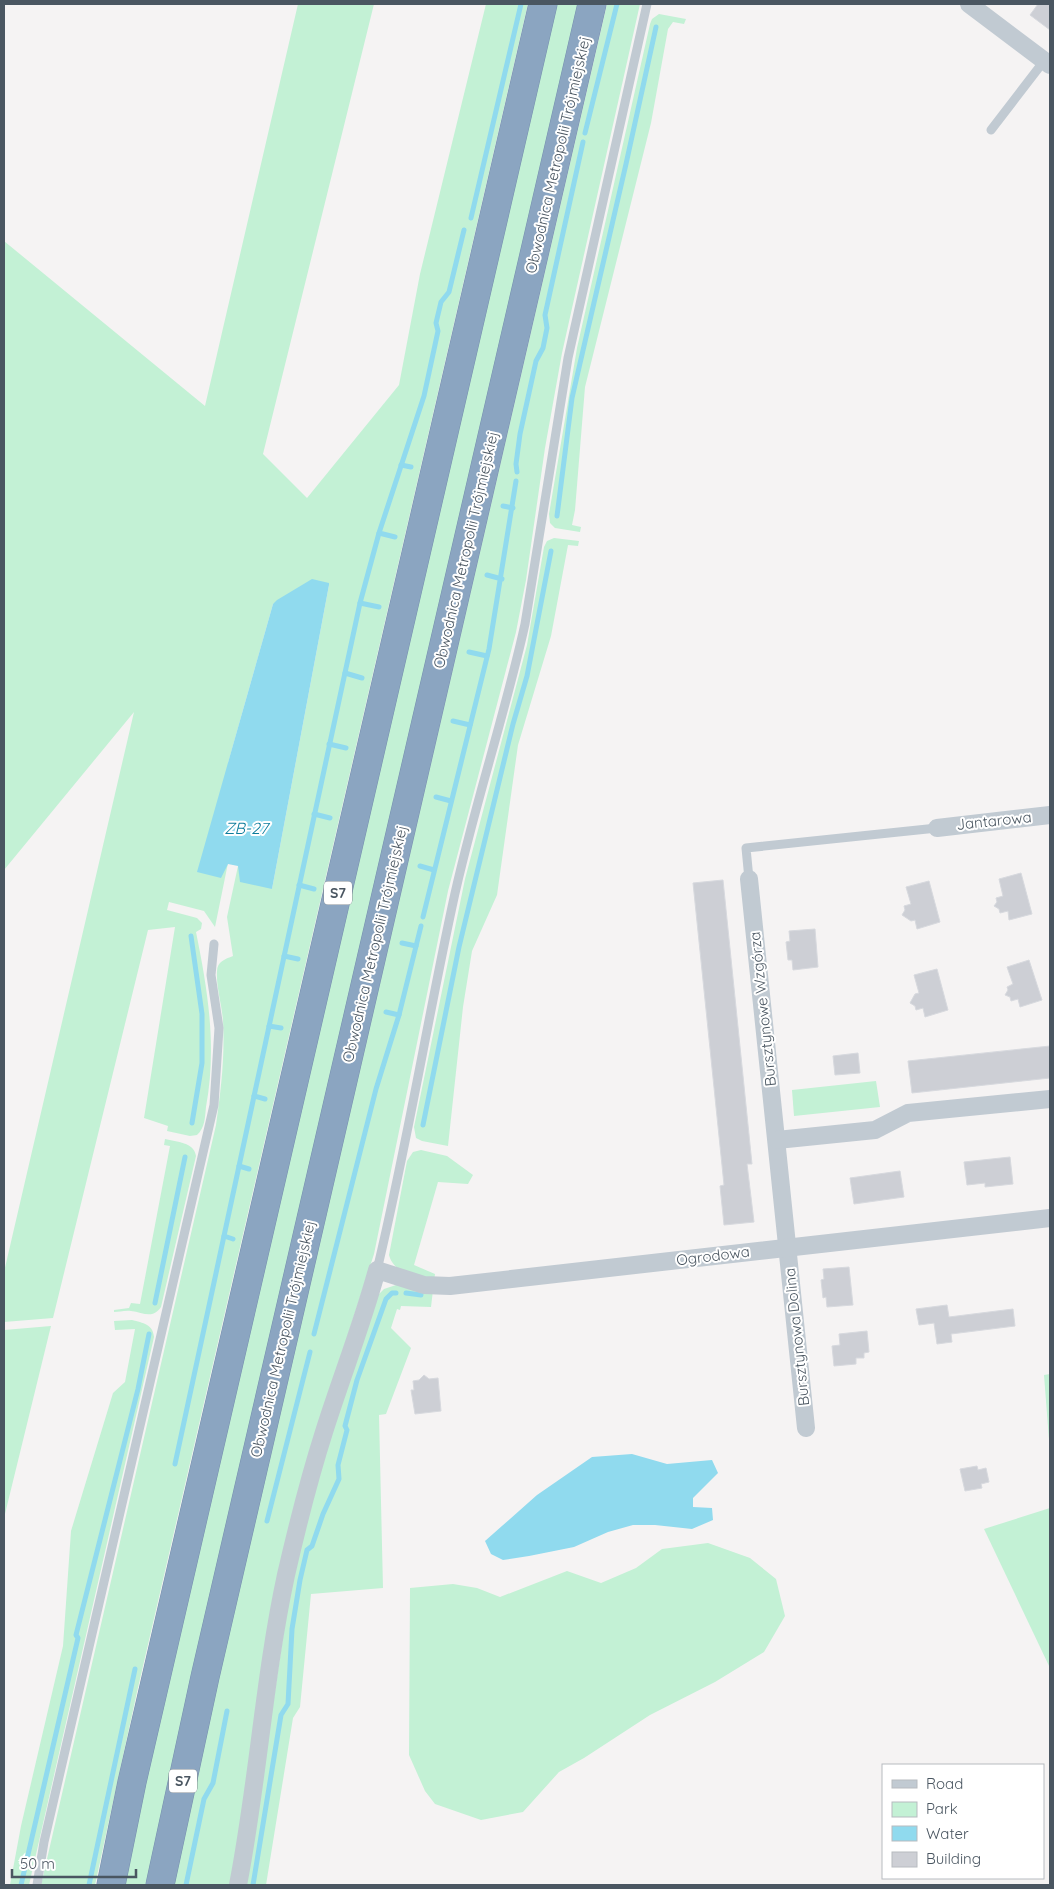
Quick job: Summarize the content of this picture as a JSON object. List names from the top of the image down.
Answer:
{
  "streets": {
    "highway": ["Obwodnica Metropolii Trójmiejskiej", "S7"],
    "street": [
      "Jantarowa",
      "Bursztynowe Wzgórza",
      "Ogrodowa",
      "Bursztynowa Dolina"
    ]
  },
  "crossings": [
    ["Bursztynowe Wzgórza", "Ogrodowa"],
    ["Bursztynowe Wzgórza", "Bursztynowa Dolina"],
    ["Ogrodowa", "Bursztynowa Dolina"]
  ],
  "water": ["ZB-27"],
  "legend": [
    "Road",
    "Park",
    "Water",
    "Building"
  ],
  "scale_bar": "50 m"
}
